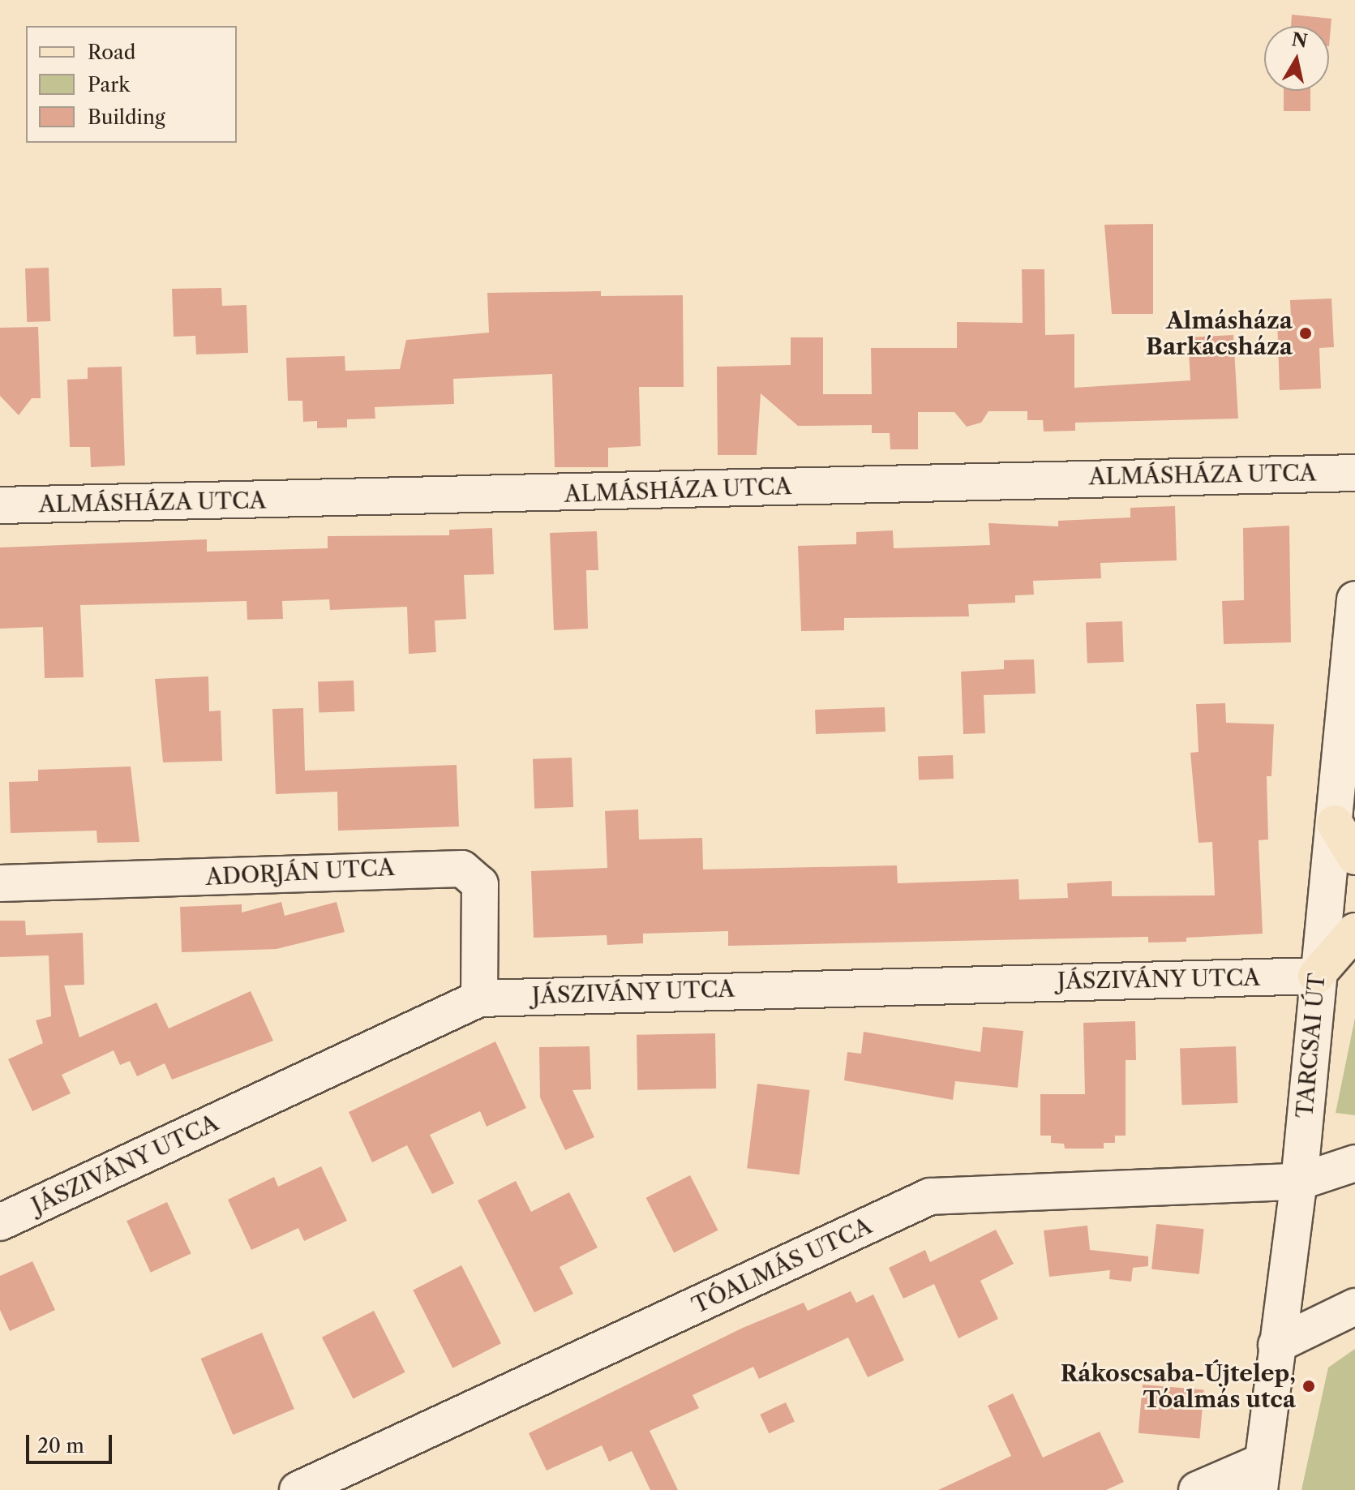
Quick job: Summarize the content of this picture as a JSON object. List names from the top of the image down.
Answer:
{
  "streets": {
    "street": [
      "ALMÁSHÁZA UTCA",
      "ADORJÁN UTCA",
      "JÁSZIVÁNY UTCA",
      "TARCSAI ÚT",
      "TÓALMÁS UTCA"
    ]
  },
  "crossings": [
    ["ADORJÁN UTCA", "JÁSZIVÁNY UTCA"],
    ["JÁSZIVÁNY UTCA", "TARCSAI ÚT"],
    ["TARCSAI ÚT", "TÓALMÁS UTCA"]
  ],
  "places": ["Almásháza Barkácsháza", "Rákoscsaba-Újtelep, Tóalmás utca"],
  "legend": ["Road", "Park", "Building"],
  "scale_bar": "20 m",
  "north": "top"
}
